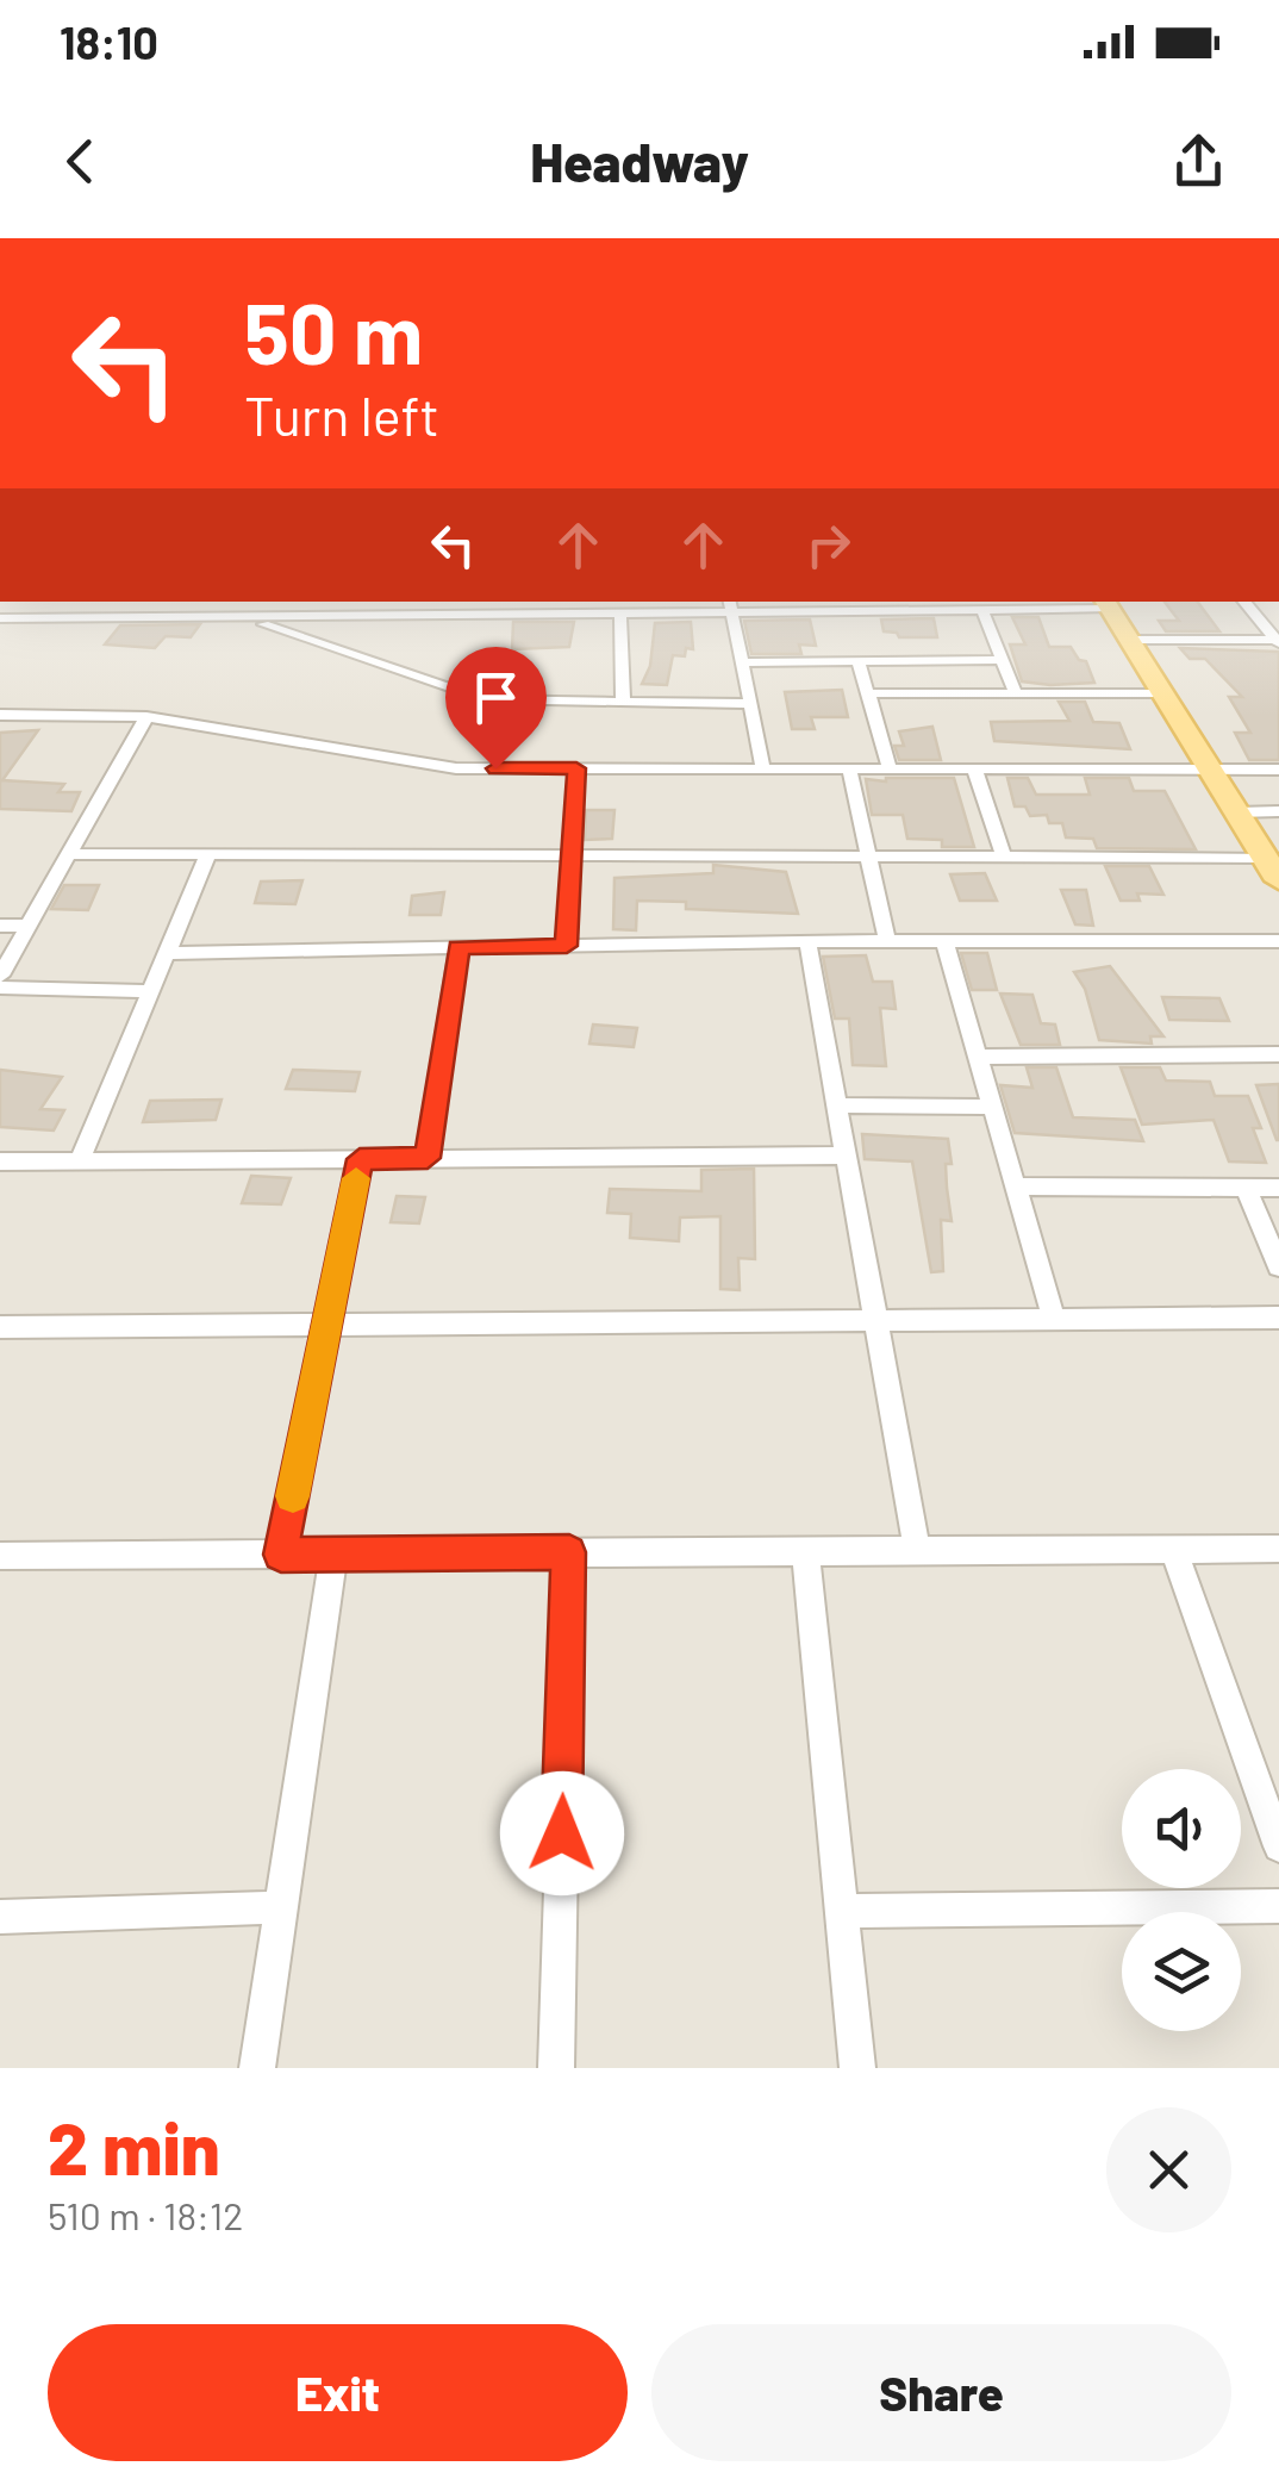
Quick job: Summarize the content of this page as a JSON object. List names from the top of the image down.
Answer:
{
  "page": {
    "status": "18:10",
    "header": "Headway",
    "turn": ["50 m", "Turn left"],
    "heading": ["2 min", "510 m · 18:12"],
    "buttons": ["Exit", "Share"]
  }
}
